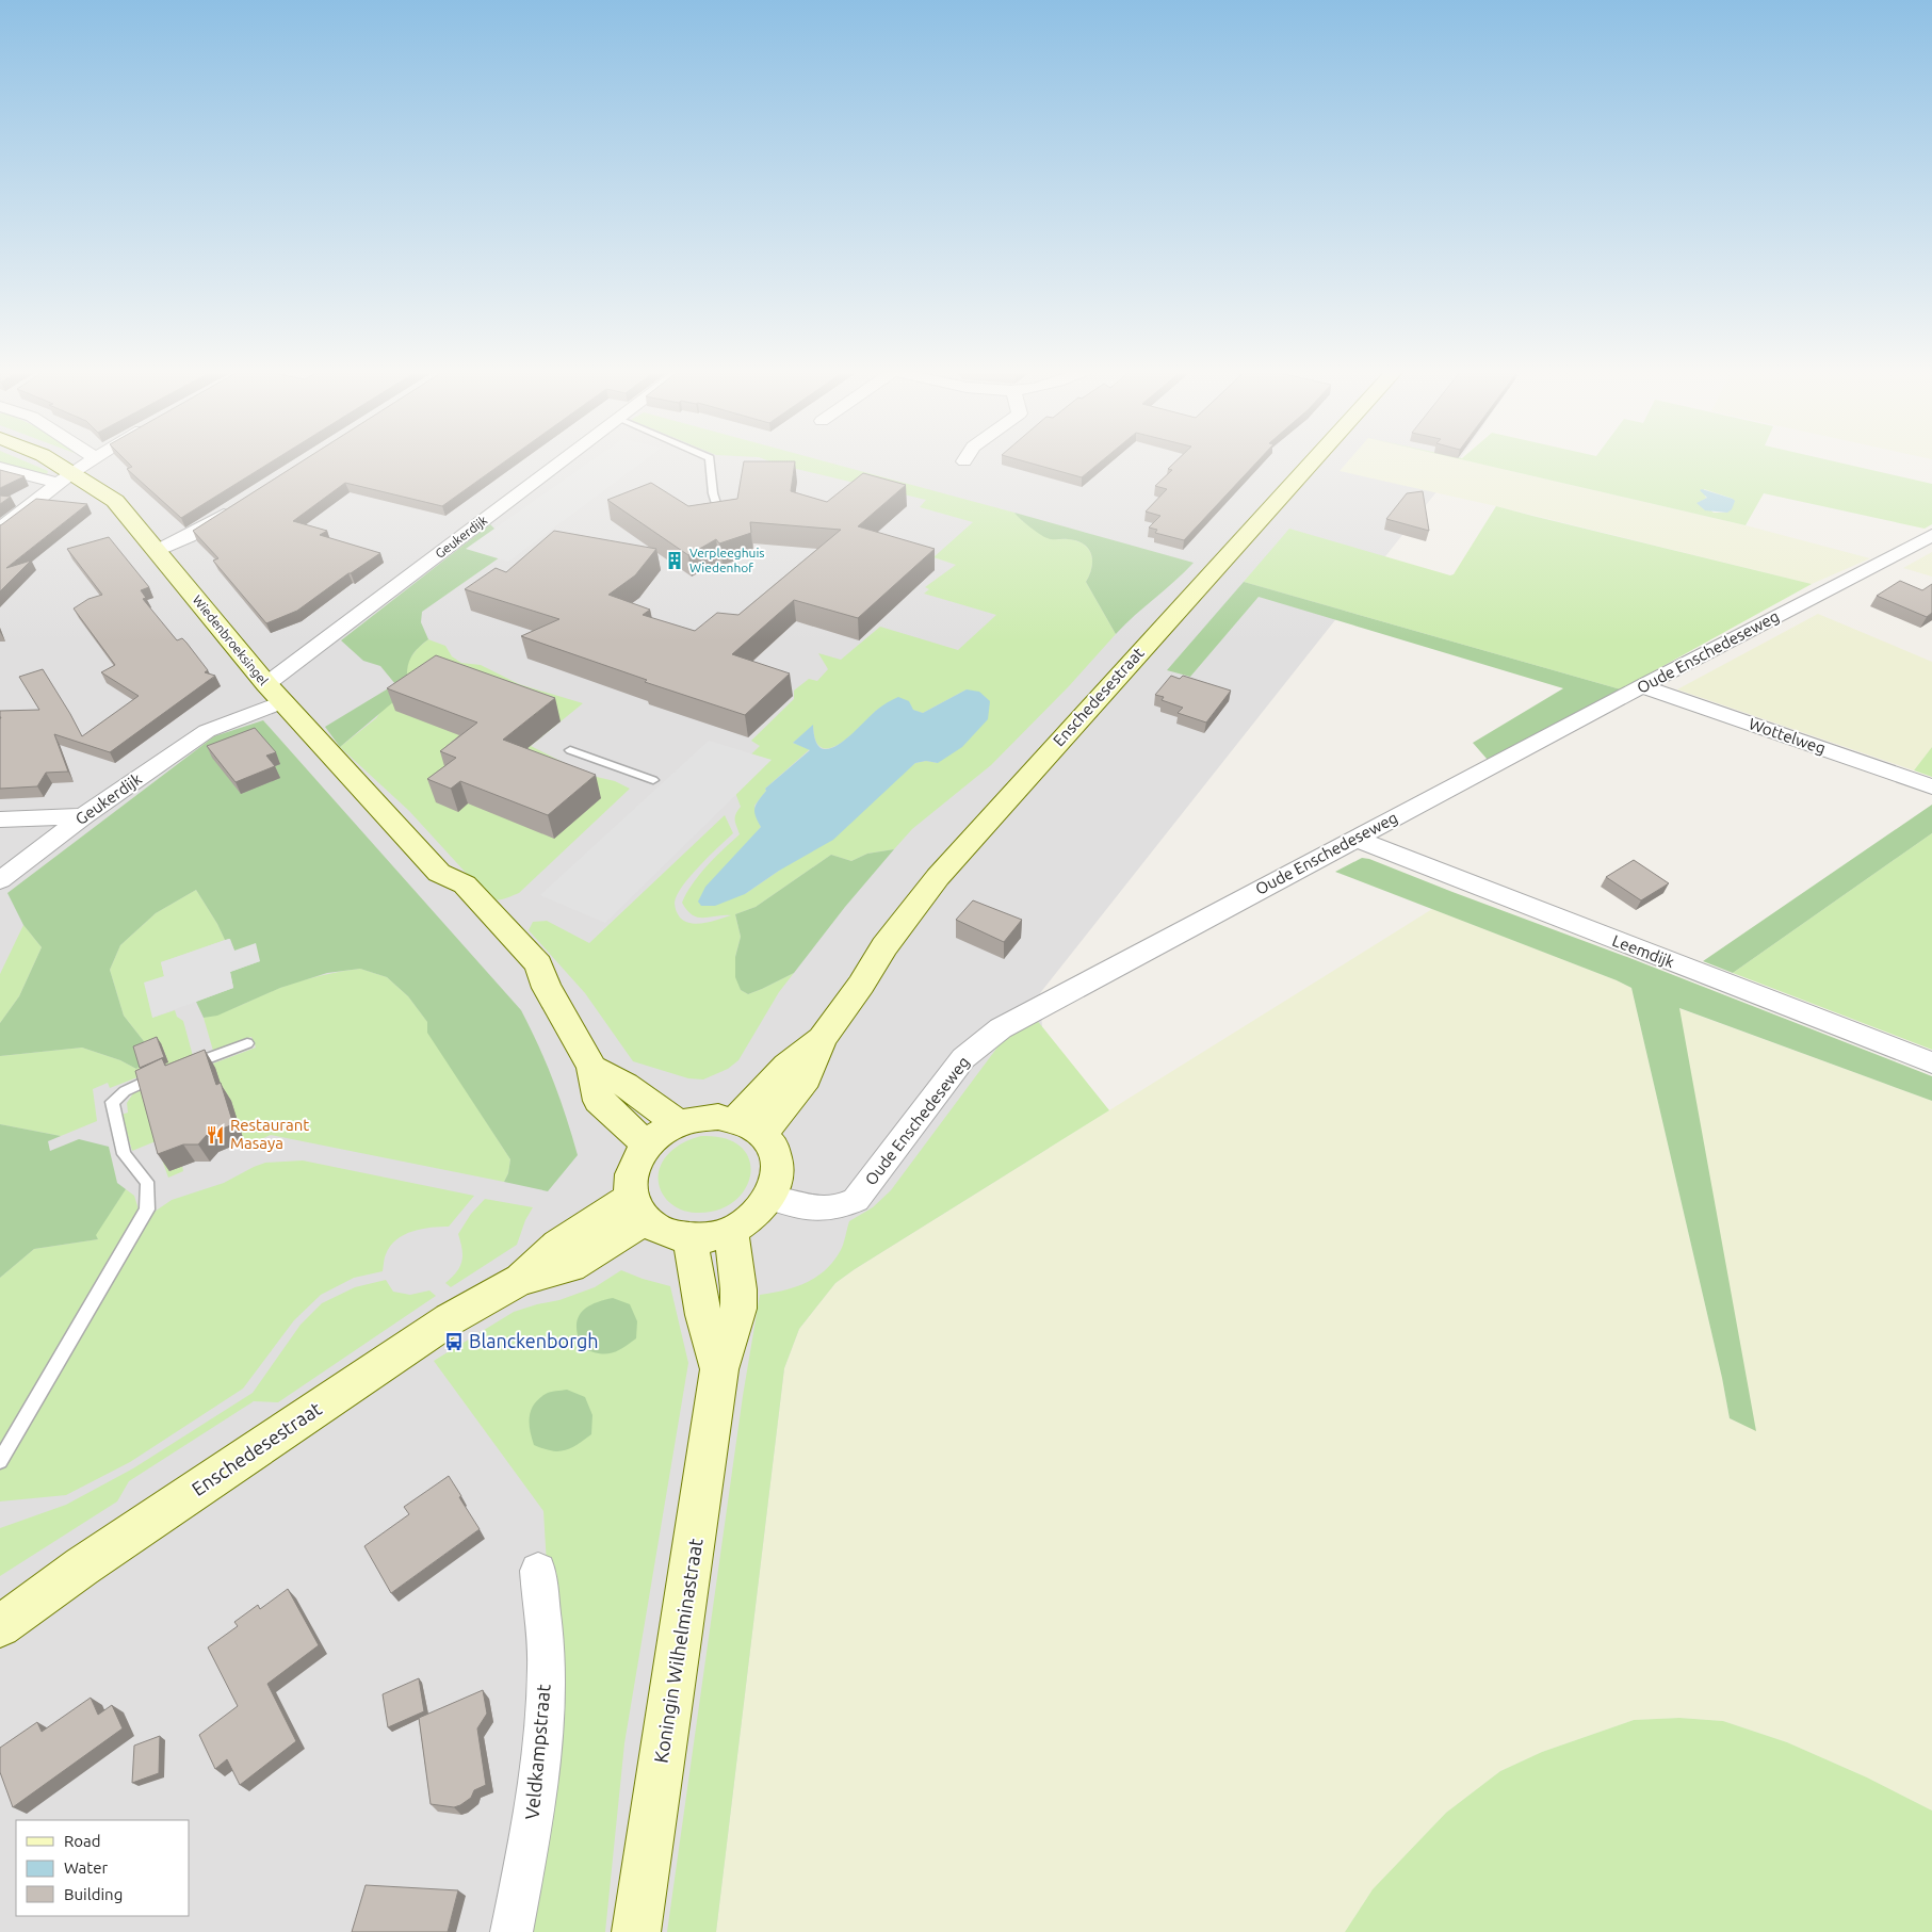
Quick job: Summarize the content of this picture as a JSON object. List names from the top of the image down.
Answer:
{
  "streets": {
    "main road": ["Wiedenbroeksingel", "Enschedesestraat", "Koningin Wilhelminastraat"],
    "street": [
      "Geukerdijk",
      "Oude Enschedeseweg",
      "Wottelweg",
      "Leemdijk",
      "Veldkampstraat"
    ]
  },
  "crossings": [
    ["Geukerdijk", "Wiedenbroeksingel"],
    ["Wiedenbroeksingel", "Oude Enschedeseweg"],
    ["Wiedenbroeksingel", "Enschedesestraat"],
    ["Wiedenbroeksingel", "Koningin Wilhelminastraat"],
    ["Oude Enschedeseweg", "Enschedesestraat"],
    ["Oude Enschedeseweg", "Wottelweg"],
    ["Oude Enschedeseweg", "Leemdijk"],
    ["Oude Enschedeseweg", "Koningin Wilhelminastraat"],
    ["Enschedesestraat", "Koningin Wilhelminastraat"]
  ],
  "places": {
    "building": ["Verpleeghuis Wiedenhof"],
    "restaurant": ["Restaurant Masaya"],
    "bus stop": ["Blanckenborgh"]
  },
  "legend": ["Road", "Water", "Building"]
}
